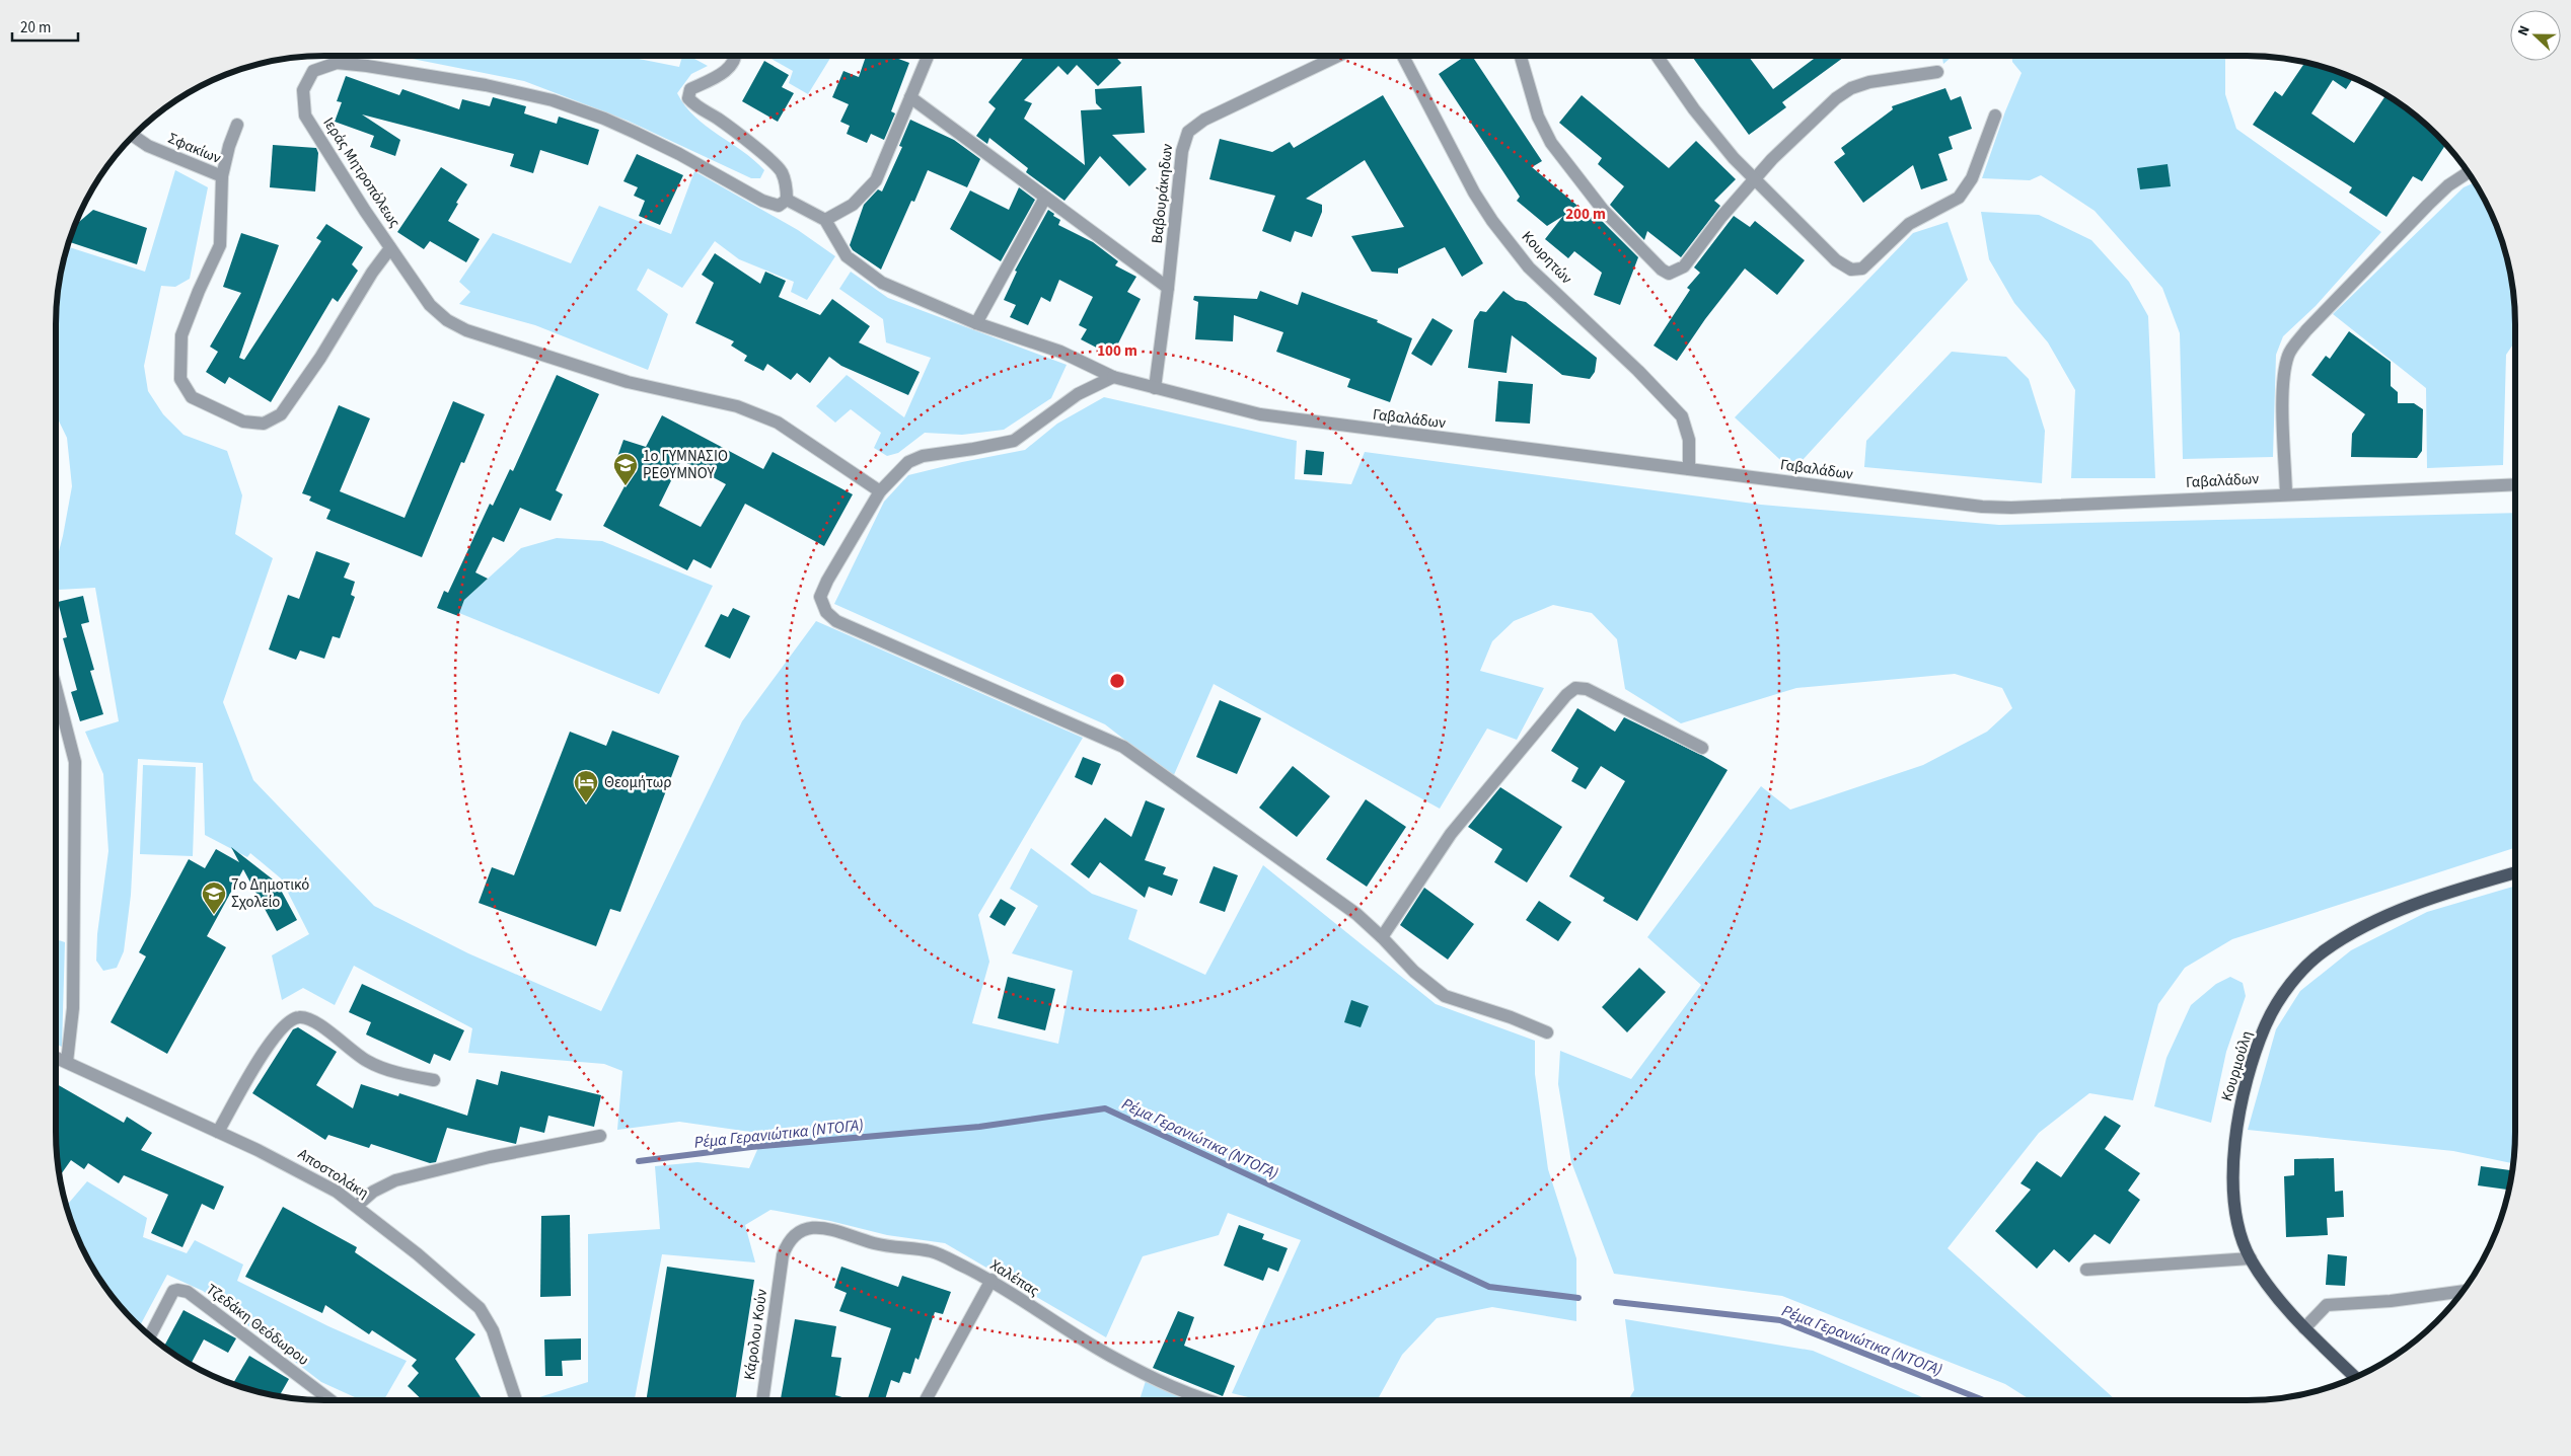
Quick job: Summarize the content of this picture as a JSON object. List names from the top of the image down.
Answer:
{
  "streets": {
    "main road": ["Κουρμούλη"],
    "street": [
      "Σφακίων",
      "Ιεράς Μητροπόλεως",
      "Βαβουράκηδων",
      "Κουρητών",
      "Γαβαλάδων",
      "Αποστολάκη",
      "Χαλέπας",
      "Τζεδάκη Θεόδωρου",
      "Κάρολου Κούν"
    ]
  },
  "crossings": [
    ["Βαβουράκηδων", "Γαβαλάδων"],
    ["Κουρητών", "Γαβαλάδων"],
    ["Χαλέπας", "Κάρολου Κούν"]
  ],
  "water": ["Ρέμα Γερανιώτικα (ΝΤΟΓΑ)"],
  "places": {
    "school or university": ["1ο ΓΥΜΝΑΣΙΟ ΡΕΘΥΜΝΟΥ", "7ο Δημοτικό Σχολείο"],
    "hotel": ["Θεομήτωρ"]
  },
  "scale_bar": "20 m",
  "north": "left",
  "rings": ["200 m", "100 m"]
}
